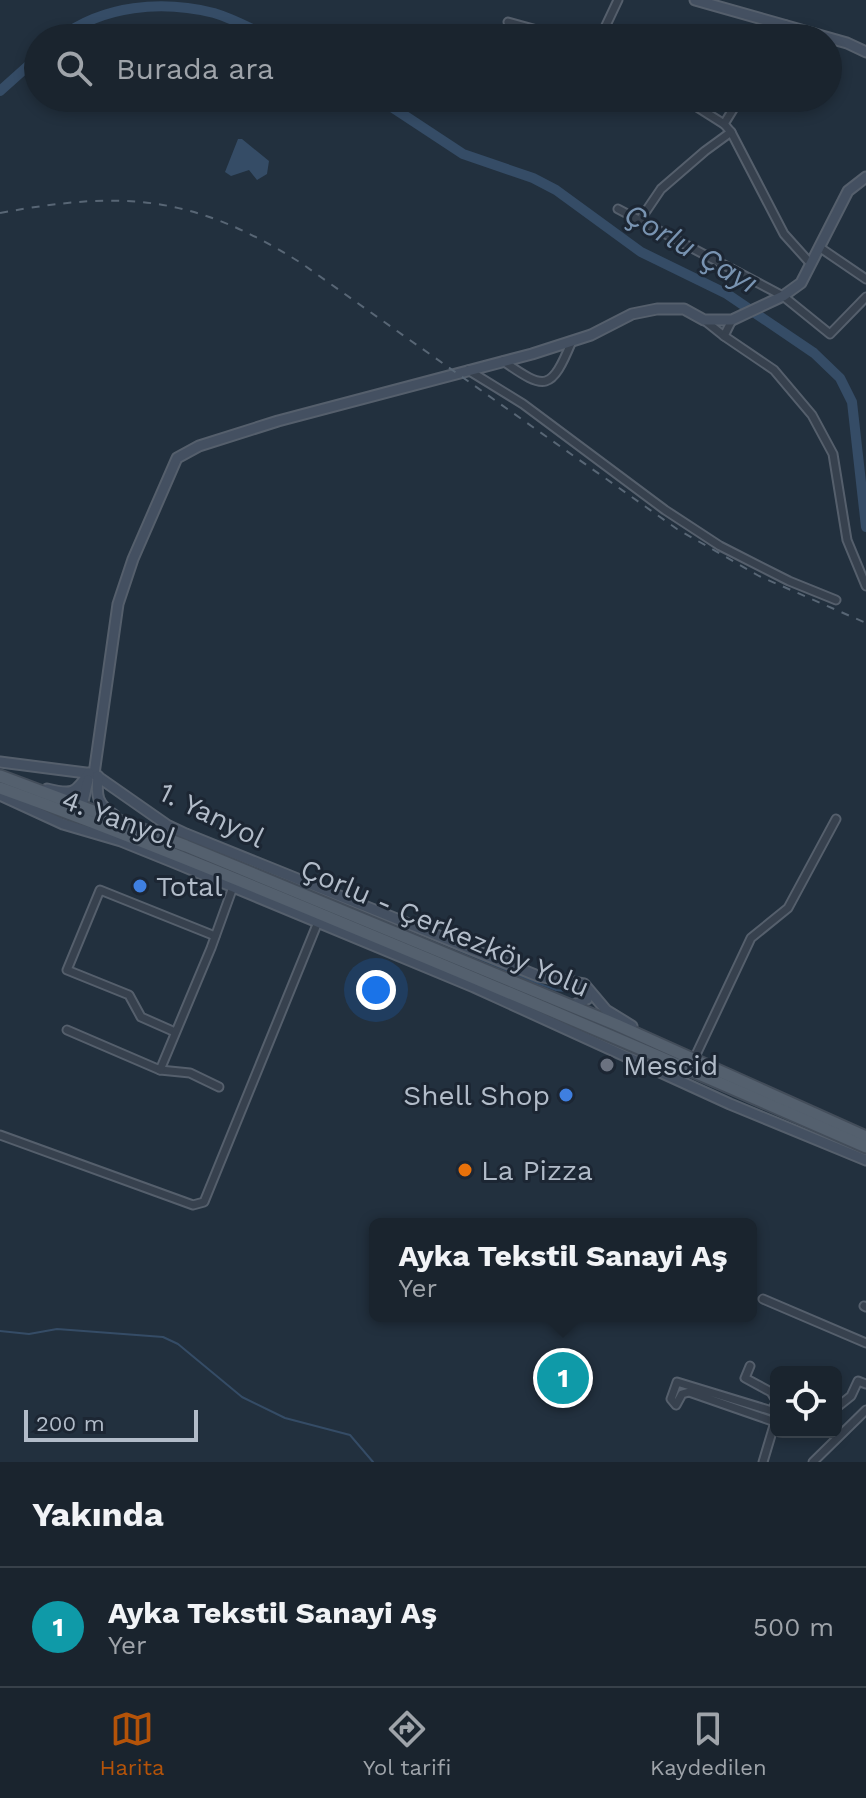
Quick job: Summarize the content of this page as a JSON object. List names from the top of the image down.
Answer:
{
  "streets": {
    "main road": ["1. Yanyol", "4. Yanyol", "Çorlu - Çerkezköy Yolu"]
  },
  "water": ["Çorlu Çayı"],
  "places": [
    "Total",
    "Mescid",
    "Shell Shop",
    "La Pizza"
  ],
  "scale_bar": "200 m",
  "page": {
    "search": "Burada ara",
    "popup": ["Ayka Tekstil Sanayi Aş", "Yer"],
    "pins": "1",
    "scale": "200 m",
    "heading": "Yakında",
    "list": [
      {
        "mark": "1",
        "name": "Ayka Tekstil Sanayi Aş",
        "note": "Yer",
        "value": "500 m"
      }
    ],
    "nav": ["Harita", "Yol tarifi", "Kaydedilen"]
  }
}
